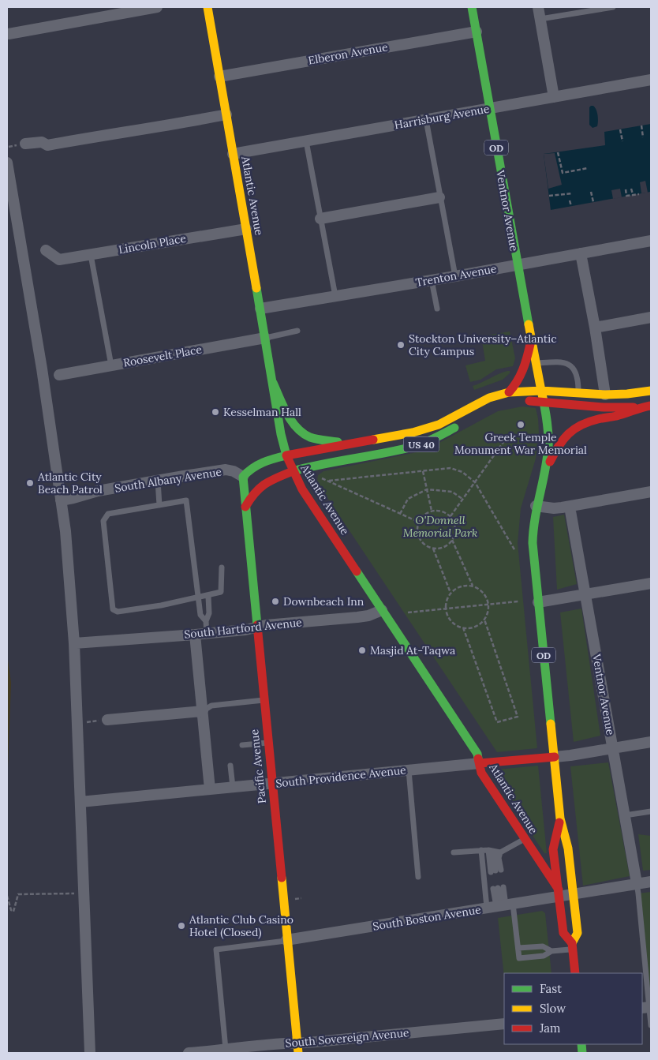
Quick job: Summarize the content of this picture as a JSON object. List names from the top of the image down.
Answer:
{
  "streets": {
    "main road": [
      "OD",
      "Atlantic Avenue",
      "Ventnor Avenue",
      "US 40",
      "Pacific Avenue",
      "South Providence Avenue"
    ],
    "street": [
      "Elberon Avenue",
      "Harrisburg Avenue",
      "Lincoln Place",
      "Trenton Avenue",
      "Roosevelt Place",
      "South Albany Avenue",
      "South Hartford Avenue",
      "South Boston Avenue",
      "South Sovereign Avenue"
    ]
  },
  "crossings": [
    ["Elberon Avenue", "Atlantic Avenue"],
    ["Elberon Avenue", "Ventnor Avenue"],
    ["Harrisburg Avenue", "Atlantic Avenue"],
    ["Harrisburg Avenue", "Ventnor Avenue"],
    ["OD", "Atlantic Avenue"],
    ["OD", "Ventnor Avenue"],
    ["OD", "US 40"],
    ["OD", "South Providence Avenue"],
    ["OD", "South Boston Avenue"],
    ["Atlantic Avenue", "Lincoln Place"],
    ["Atlantic Avenue", "Trenton Avenue"],
    ["Atlantic Avenue", "Roosevelt Place"],
    ["Atlantic Avenue", "US 40"],
    ["Atlantic Avenue", "South Hartford Avenue"],
    ["Atlantic Avenue", "South Providence Avenue"],
    ["Atlantic Avenue", "South Boston Avenue"],
    ["Ventnor Avenue", "Trenton Avenue"],
    ["Ventnor Avenue", "US 40"],
    ["Ventnor Avenue", "South Boston Avenue"],
    ["South Albany Avenue", "Pacific Avenue"],
    ["South Hartford Avenue", "Pacific Avenue"],
    ["Pacific Avenue", "South Providence Avenue"],
    ["Pacific Avenue", "South Boston Avenue"],
    ["Pacific Avenue", "South Sovereign Avenue"]
  ],
  "parks": ["O'Donnell Memorial Park"],
  "places": [
    "Stockton University–Atlantic City Campus",
    "Kesselman Hall",
    "Greek Temple Monument War Memorial",
    "Atlantic City Beach Patrol",
    "Downbeach Inn",
    "Masjid At-Taqwa",
    "Atlantic Club Casino Hotel (Closed)"
  ],
  "legend": ["Fast", "Slow", "Jam"]
}
